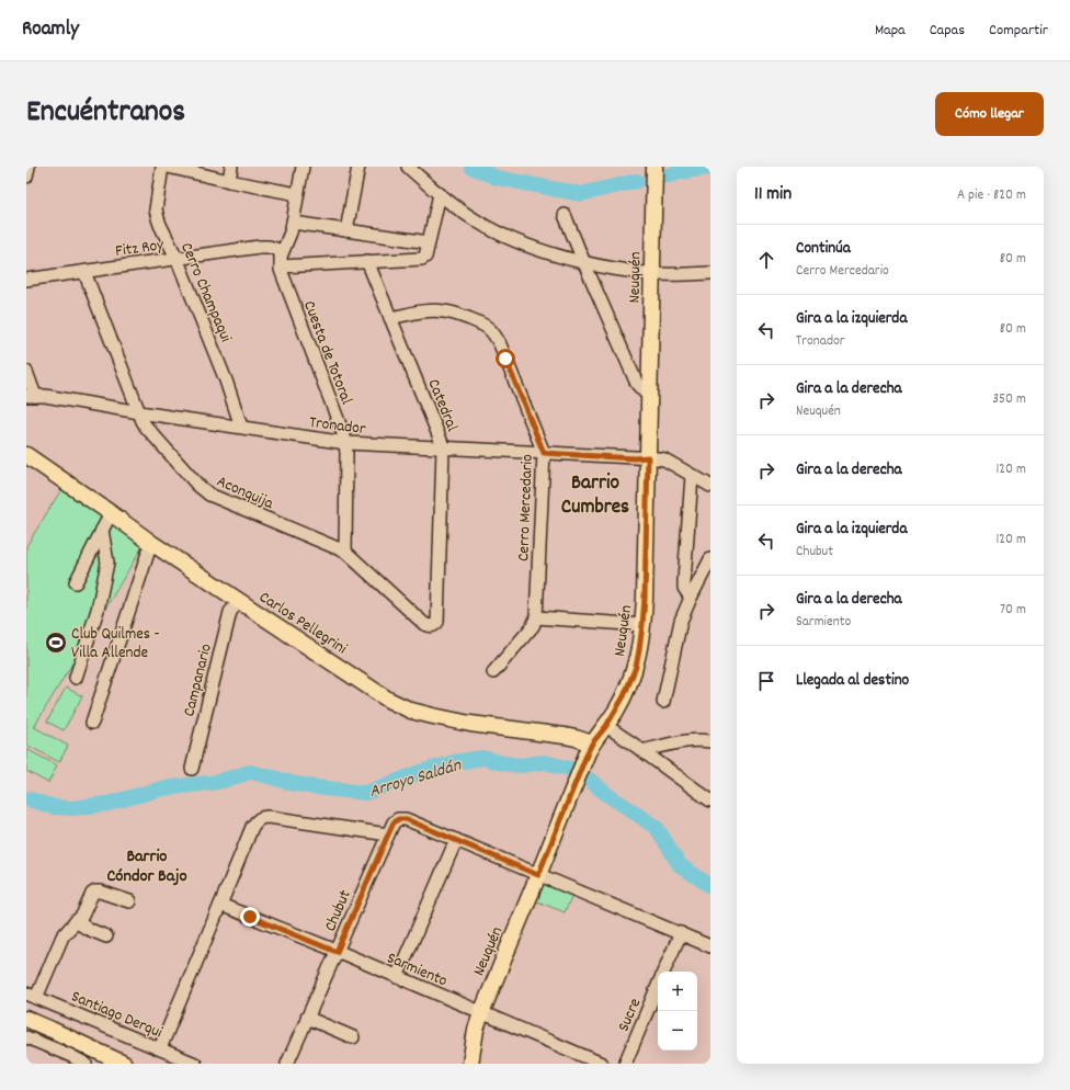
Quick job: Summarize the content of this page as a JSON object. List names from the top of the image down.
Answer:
{
  "streets": {
    "main road": ["Neuquén", "Carlos Pellegrini"],
    "street": [
      "Fitz Roy",
      "Cerro Champaqui",
      "Cuesta de Totoral",
      "Catedral",
      "Tronador",
      "Aconquija",
      "Cerro Mercedario",
      "Campanario",
      "Chubut",
      "Sarmiento",
      "Santiago Derqui",
      "Sucre"
    ]
  },
  "crossings": [
    ["Fitz Roy", "Cerro Champaqui"],
    ["Fitz Roy", "Cuesta de Totoral"],
    ["Fitz Roy", "Aconquija"],
    ["Neuquén", "Tronador"],
    ["Neuquén", "Carlos Pellegrini"],
    ["Neuquén", "Sarmiento"],
    ["Cerro Champaqui", "Tronador"],
    ["Cuesta de Totoral", "Tronador"],
    ["Cuesta de Totoral", "Aconquija"],
    ["Catedral", "Tronador"],
    ["Catedral", "Aconquija"],
    ["Catedral", "Cerro Mercedario"],
    ["Tronador", "Aconquija"],
    ["Tronador", "Cerro Mercedario"],
    ["Carlos Pellegrini", "Campanario"],
    ["Chubut", "Sarmiento"]
  ],
  "districts": ["Barrio Cumbres", "Barrio Cóndor Bajo"],
  "water": ["Arroyo Saldán"],
  "places": {
    "sports": ["Club Quilmes - Villa Allende"]
  },
  "page": {
    "header": "Roamly",
    "nav": ["Mapa", "Capas", "Compartir"],
    "title": "Encuéntranos",
    "buttons": "Cómo llegar",
    "heading": ["11 min", "A pie · 820 m"],
    "list": [
      ["Continúa", "Cerro Mercedario", "80 m"],
      ["Gira a la izquierda", "Tronador", "80 m"],
      ["Gira a la derecha", "Neuquén", "350 m"],
      ["Gira a la derecha", "120 m"],
      ["Gira a la izquierda", "Chubut", "120 m"],
      ["Gira a la derecha", "Sarmiento", "70 m"],
      "Llegada al destino"
    ],
    "map_buttons": ["+", "−"]
  }
}
